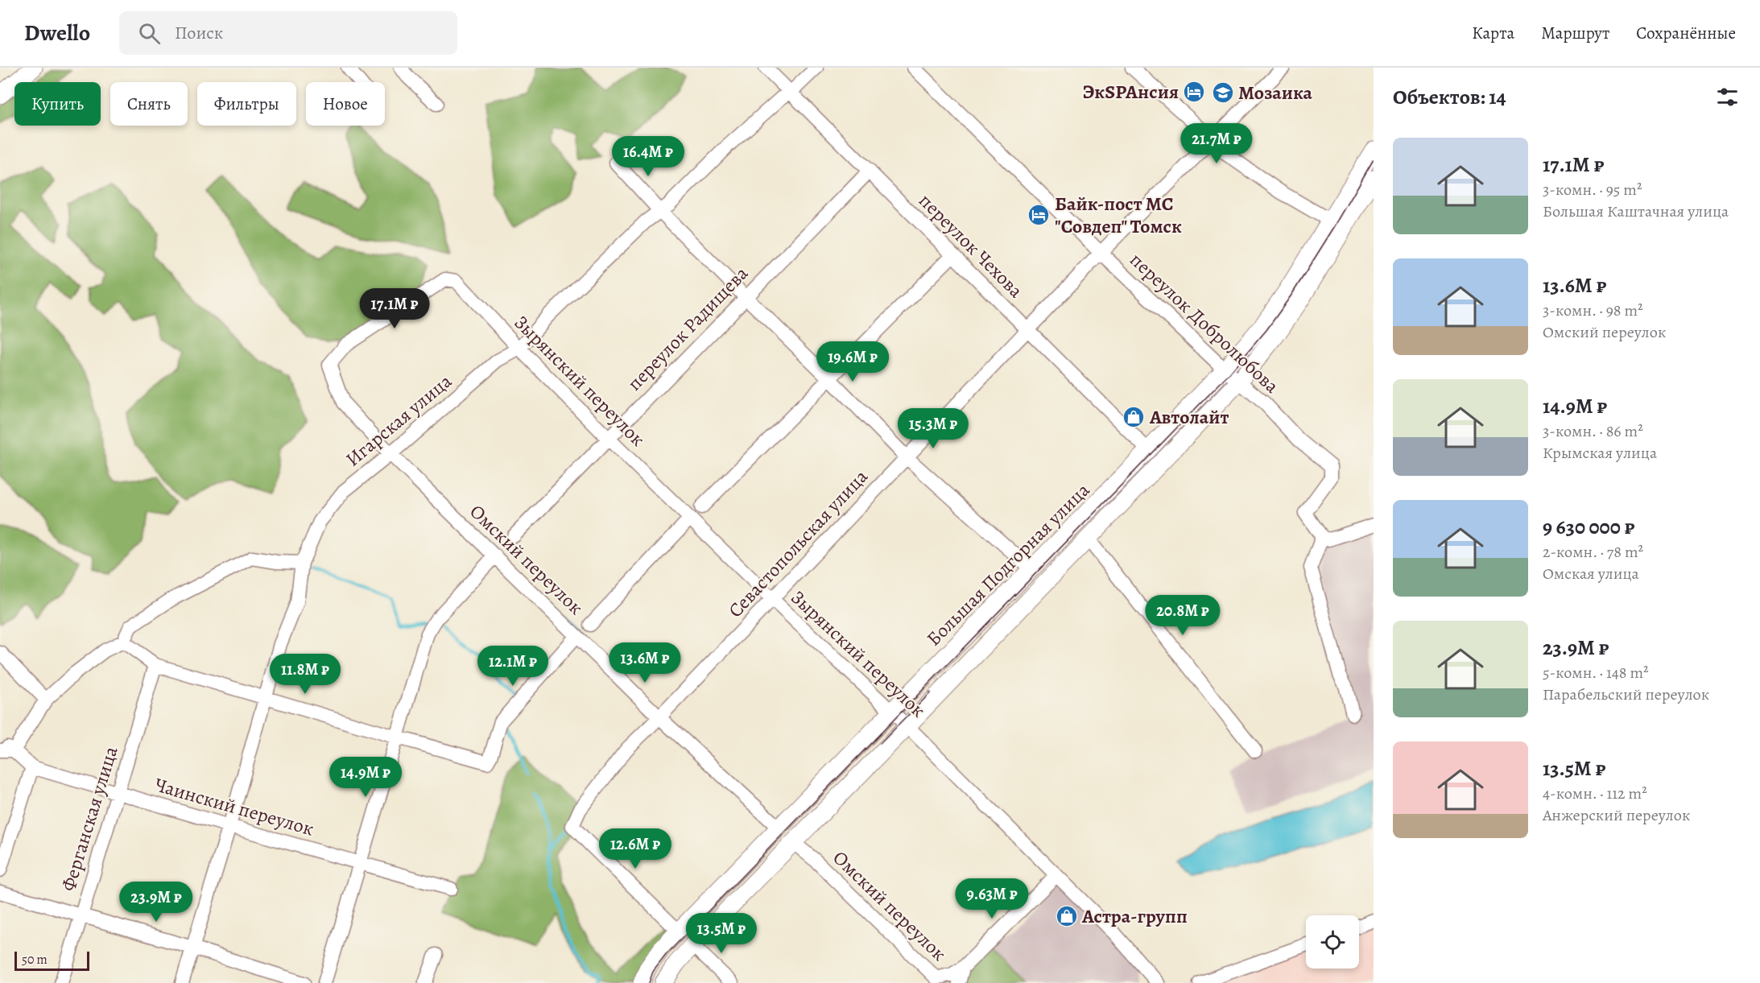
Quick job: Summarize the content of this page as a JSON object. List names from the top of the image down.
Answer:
{
  "streets": {
    "main road": ["Большая Подгорная улица"],
    "street": [
      "переулок Чехова",
      "переулок Добролюбова",
      "переулок Радищева",
      "Зырянский переулок",
      "Игарская улица",
      "Севастопольская улица",
      "Омский переулок",
      "Чаинский переулок",
      "Ферганская улица"
    ]
  },
  "crossings": [
    ["переулок Чехова", "переулок Радищева"],
    ["переулок Чехова", "Игарская улица"],
    ["переулок Чехова", "Севастопольская улица"],
    ["переулок Чехова", "Большая Подгорная улица"],
    ["переулок Добролюбова", "Севастопольская улица"],
    ["переулок Добролюбова", "Большая Подгорная улица"],
    ["переулок Радищева", "Зырянский переулок"],
    ["Зырянский переулок", "Игарская улица"],
    ["Зырянский переулок", "Севастопольская улица"],
    ["Зырянский переулок", "Омский переулок"],
    ["Зырянский переулок", "Большая Подгорная улица"],
    ["Игарская улица", "Омский переулок"],
    ["Игарская улица", "Чаинский переулок"],
    ["Севастопольская улица", "Омский переулок"],
    ["Севастопольская улица", "Большая Подгорная улица"],
    ["Омский переулок", "Большая Подгорная улица"],
    ["Чаинский переулок", "Ферганская улица"]
  ],
  "places": {
    "hotel": ["ЭкSPAнсия", "Байк-пост MC \"Совдеп\" Томск"],
    "school or university": ["Мозаика"],
    "shop": ["Автолайт", "Астра-групп"]
  },
  "scale_bar": "50 m",
  "page": {
    "header": "Dwello",
    "search": "Поиск",
    "nav": ["Карта", "Маршрут", "Сохранённые"],
    "heading": "Объектов: 14",
    "chip": [
      "Купить",
      "Снять",
      "Фильтры",
      "Новое"
    ],
    "price": [
      "21.7M ₽",
      "16.4M ₽",
      "17.1M ₽",
      "19.6M ₽",
      "15.3M ₽",
      "20.8M ₽",
      "13.6M ₽",
      "12.1M ₽",
      "11.8M ₽",
      "14.9M ₽",
      "12.6M ₽",
      "9.63M ₽",
      "23.9M ₽",
      "13.5M ₽"
    ],
    "list": [
      {
        "name": "17.1M ₽",
        "note": "3-комн. · 95 m² · Большая Каштачная улица"
      },
      {
        "name": "13.6M ₽",
        "note": "3-комн. · 98 m² · Омский переулок"
      },
      {
        "name": "14.9M ₽",
        "note": "3-комн. · 86 m² · Крымская улица"
      },
      {
        "name": "9 630 000 ₽",
        "note": "2-комн. · 78 m² · Омская улица"
      },
      {
        "name": "23.9M ₽",
        "note": "5-комн. · 148 m² · Парабельский переулок"
      },
      {
        "name": "13.5M ₽",
        "note": "4-комн. · 112 m² · Анжерский переулок"
      }
    ],
    "scale": "50 m"
  }
}
